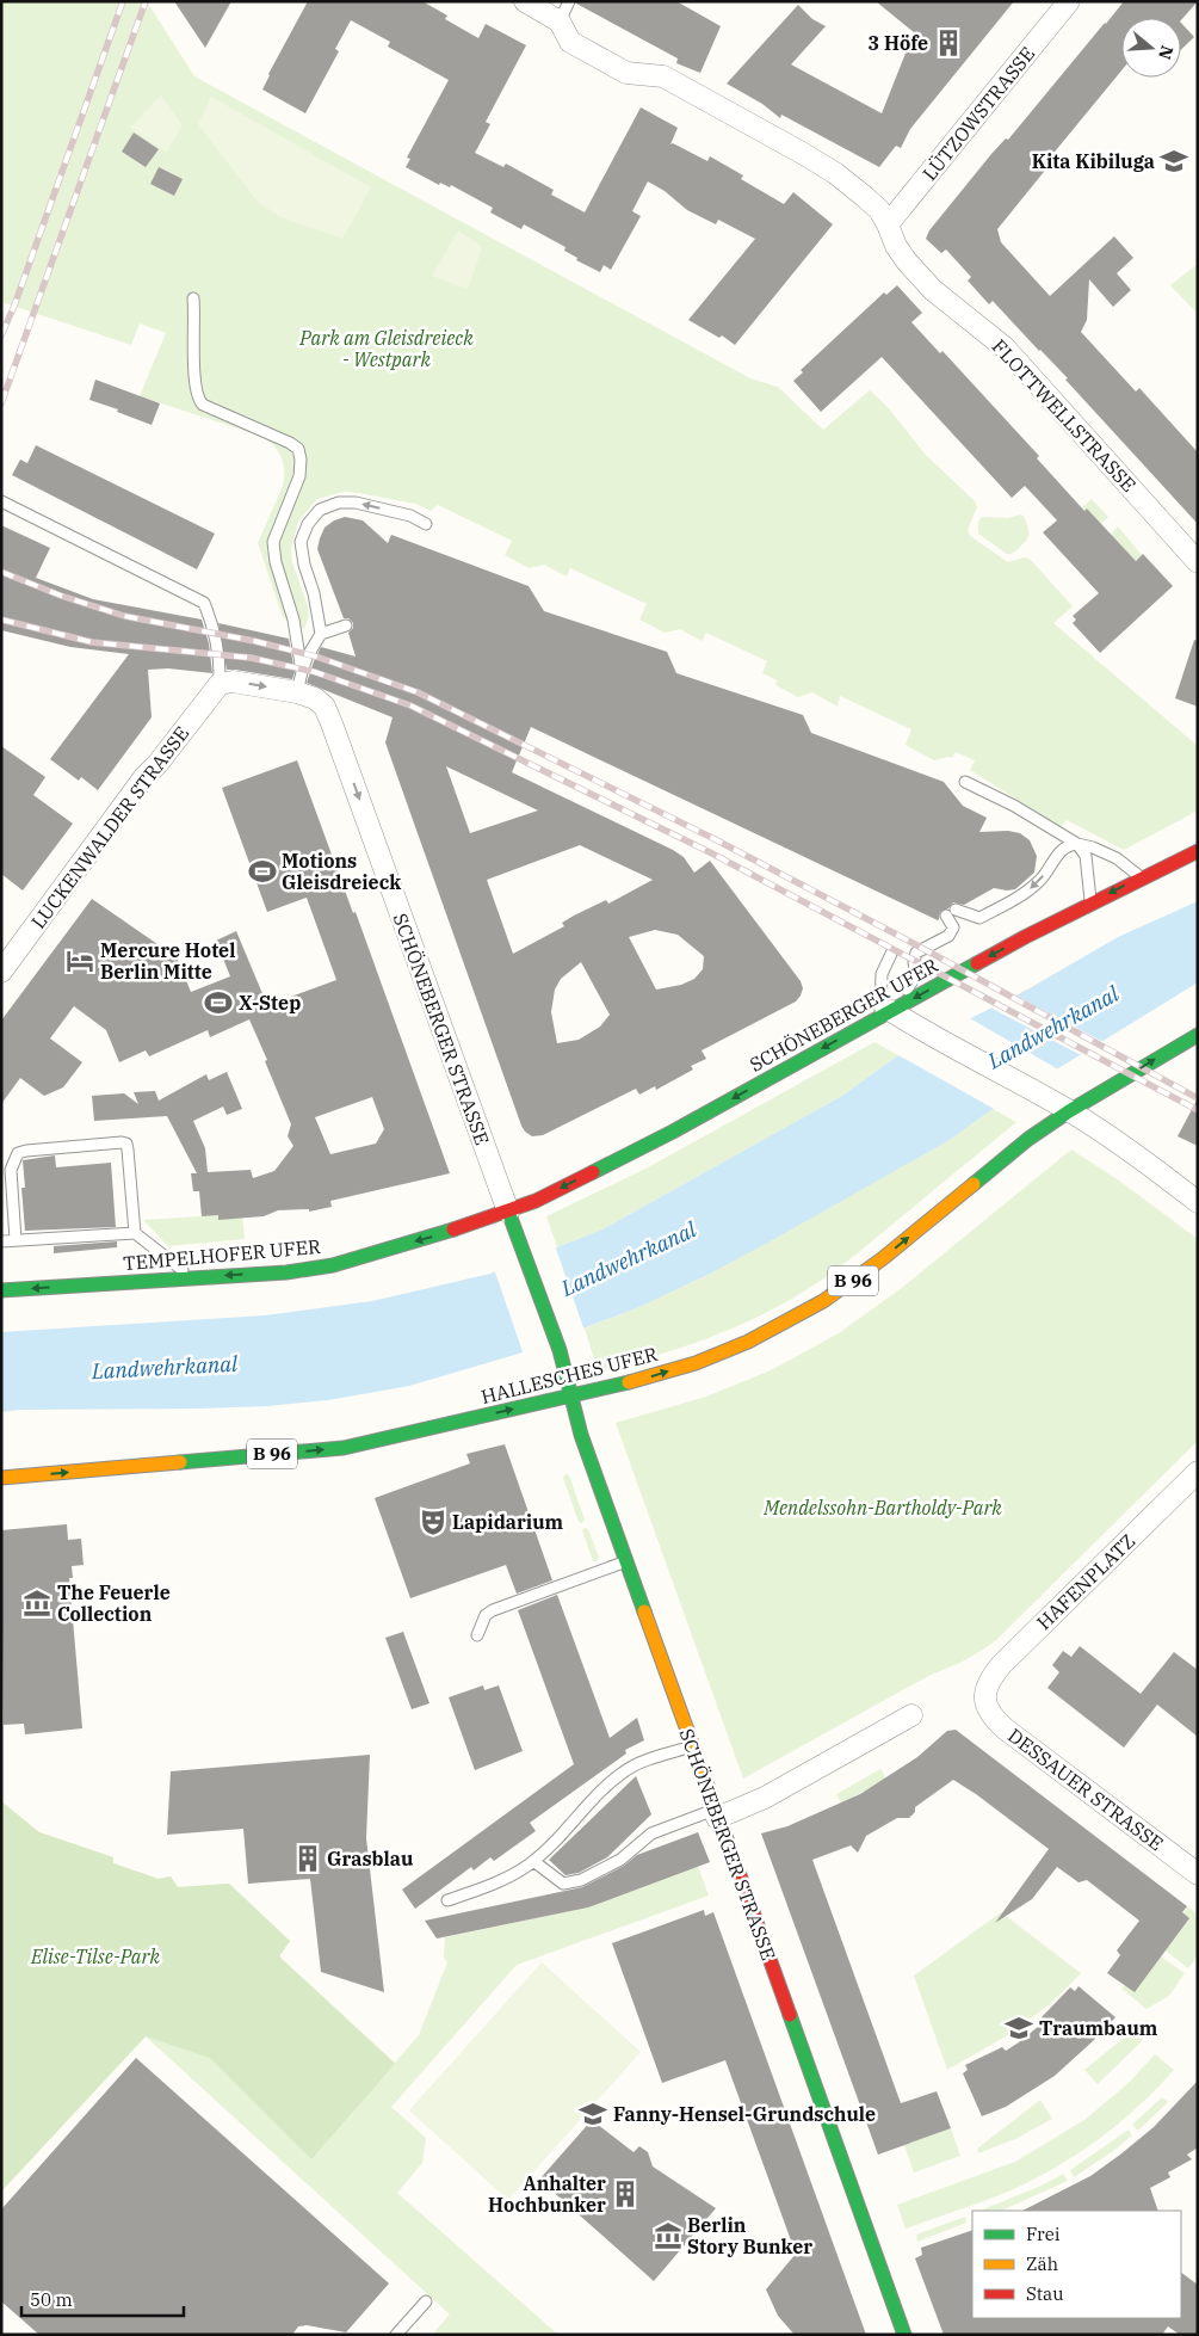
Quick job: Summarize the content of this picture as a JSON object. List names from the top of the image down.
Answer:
{
  "streets": {
    "main road": [
      "SCHÖNEBERGER UFER",
      "SCHÖNEBERGER STRASSE",
      "TEMPELHOFER UFER",
      "B 96",
      "HALLESCHES UFER"
    ],
    "street": [
      "LÜTZOWSTRASSE",
      "FLOTTWELLSTRASSE",
      "LUCKENWALDER STRASSE",
      "HAFENPLATZ",
      "DESSAUER STRASSE"
    ]
  },
  "crossings": [
    ["LÜTZOWSTRASSE", "FLOTTWELLSTRASSE"],
    ["LUCKENWALDER STRASSE", "SCHÖNEBERGER STRASSE"],
    ["SCHÖNEBERGER UFER", "SCHÖNEBERGER STRASSE"],
    ["SCHÖNEBERGER UFER", "TEMPELHOFER UFER"],
    ["SCHÖNEBERGER STRASSE", "TEMPELHOFER UFER"],
    ["SCHÖNEBERGER STRASSE", "HALLESCHES UFER"],
    ["B 96", "HALLESCHES UFER"],
    ["HAFENPLATZ", "DESSAUER STRASSE"]
  ],
  "one_way": ["SCHÖNEBERGER UFER", "TEMPELHOFER UFER", "HALLESCHES UFER"],
  "water": ["Landwehrkanal"],
  "parks": ["Park am Gleisdreieck - Westpark", "Mendelssohn-Bartholdy-Park", "Elise-Tilse-Park"],
  "places": {
    "building": ["3 Höfe", "Grasblau", "Anhalter Hochbunker"],
    "school or university": ["Kita Kibiluga", "Traumbaum", "Fanny-Hensel-Grundschule"],
    "sports": ["Motions Gleisdreieck", "X-Step"],
    "hotel": ["Mercure Hotel Berlin Mitte"],
    "theatre": ["Lapidarium"],
    "museum": ["The Feuerle Collection", "Berlin Story Bunker"]
  },
  "legend": ["Frei", "Zäh", "Stau"],
  "scale_bar": "50 m",
  "north": "right"
}
